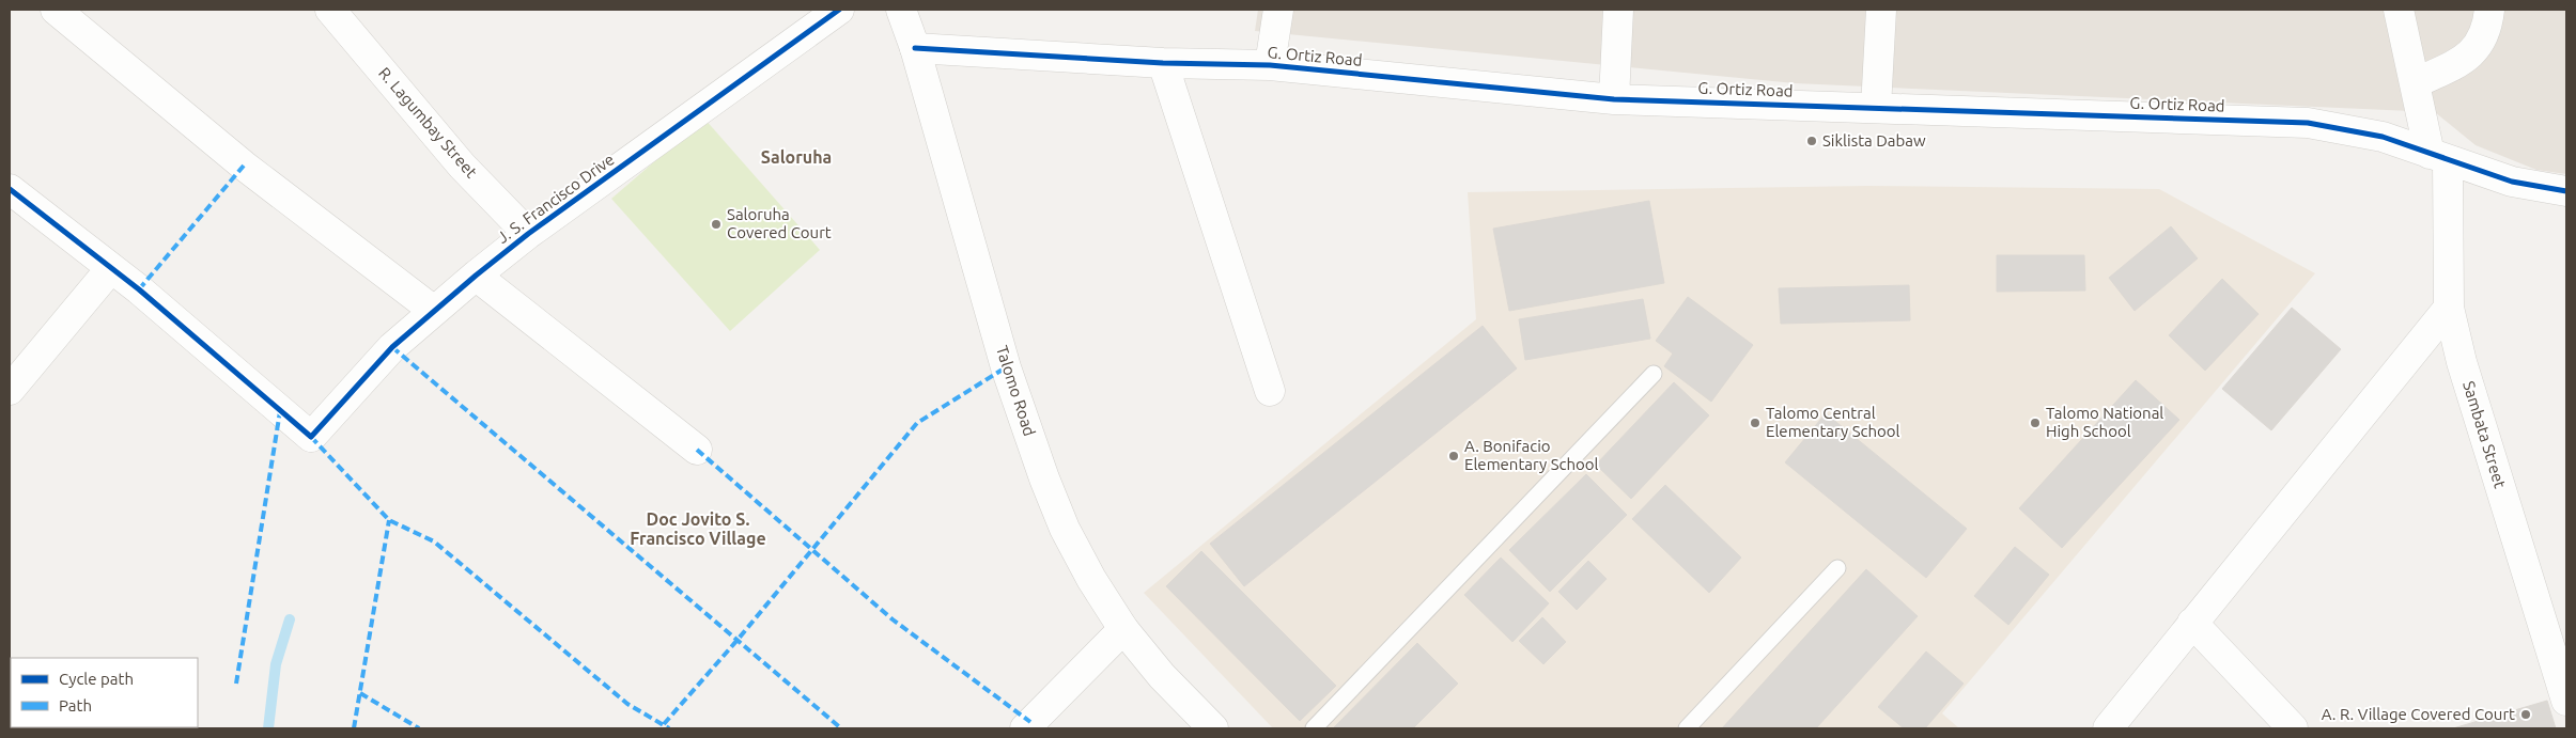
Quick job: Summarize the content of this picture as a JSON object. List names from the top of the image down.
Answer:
{
  "streets": {
    "street": [
      "G. Ortiz Road",
      "R. Lagumbay Street",
      "J. S. Francisco Drive",
      "Talomo Road",
      "Sambata Street"
    ]
  },
  "crossings": [
    ["G. Ortiz Road", "Talomo Road"],
    ["G. Ortiz Road", "Sambata Street"],
    ["R. Lagumbay Street", "J. S. Francisco Drive"]
  ],
  "districts": ["Saloruha", "Doc Jovito S. Francisco Village"],
  "places": [
    "Siklista Dabaw",
    "Saloruha Covered Court",
    "Talomo Central Elementary School",
    "Talomo National High School",
    "A. Bonifacio Elementary School",
    "A. R. Village Covered Court"
  ],
  "legend": ["Cycle path", "Path"]
}
